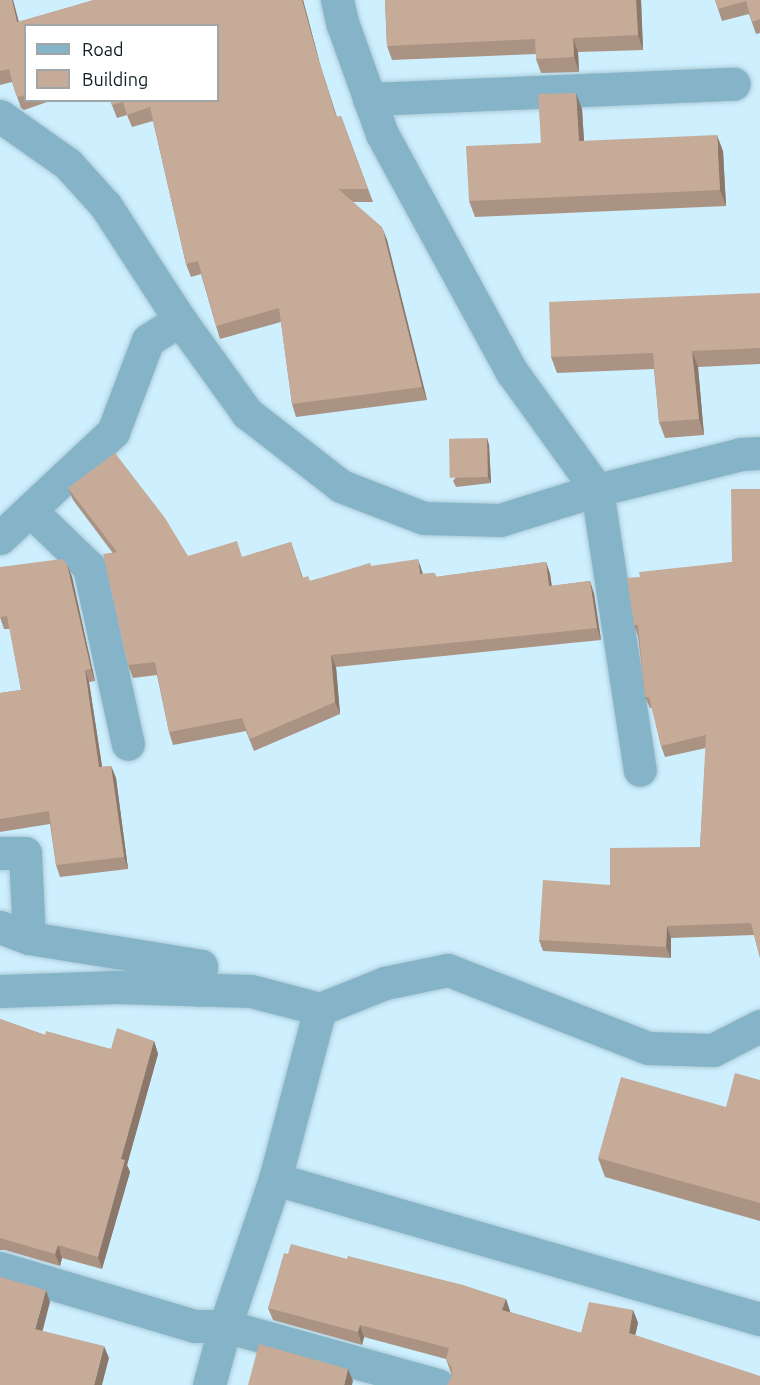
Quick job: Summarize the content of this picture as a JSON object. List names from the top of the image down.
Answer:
{
  "legend": ["Road", "Building"]
}
